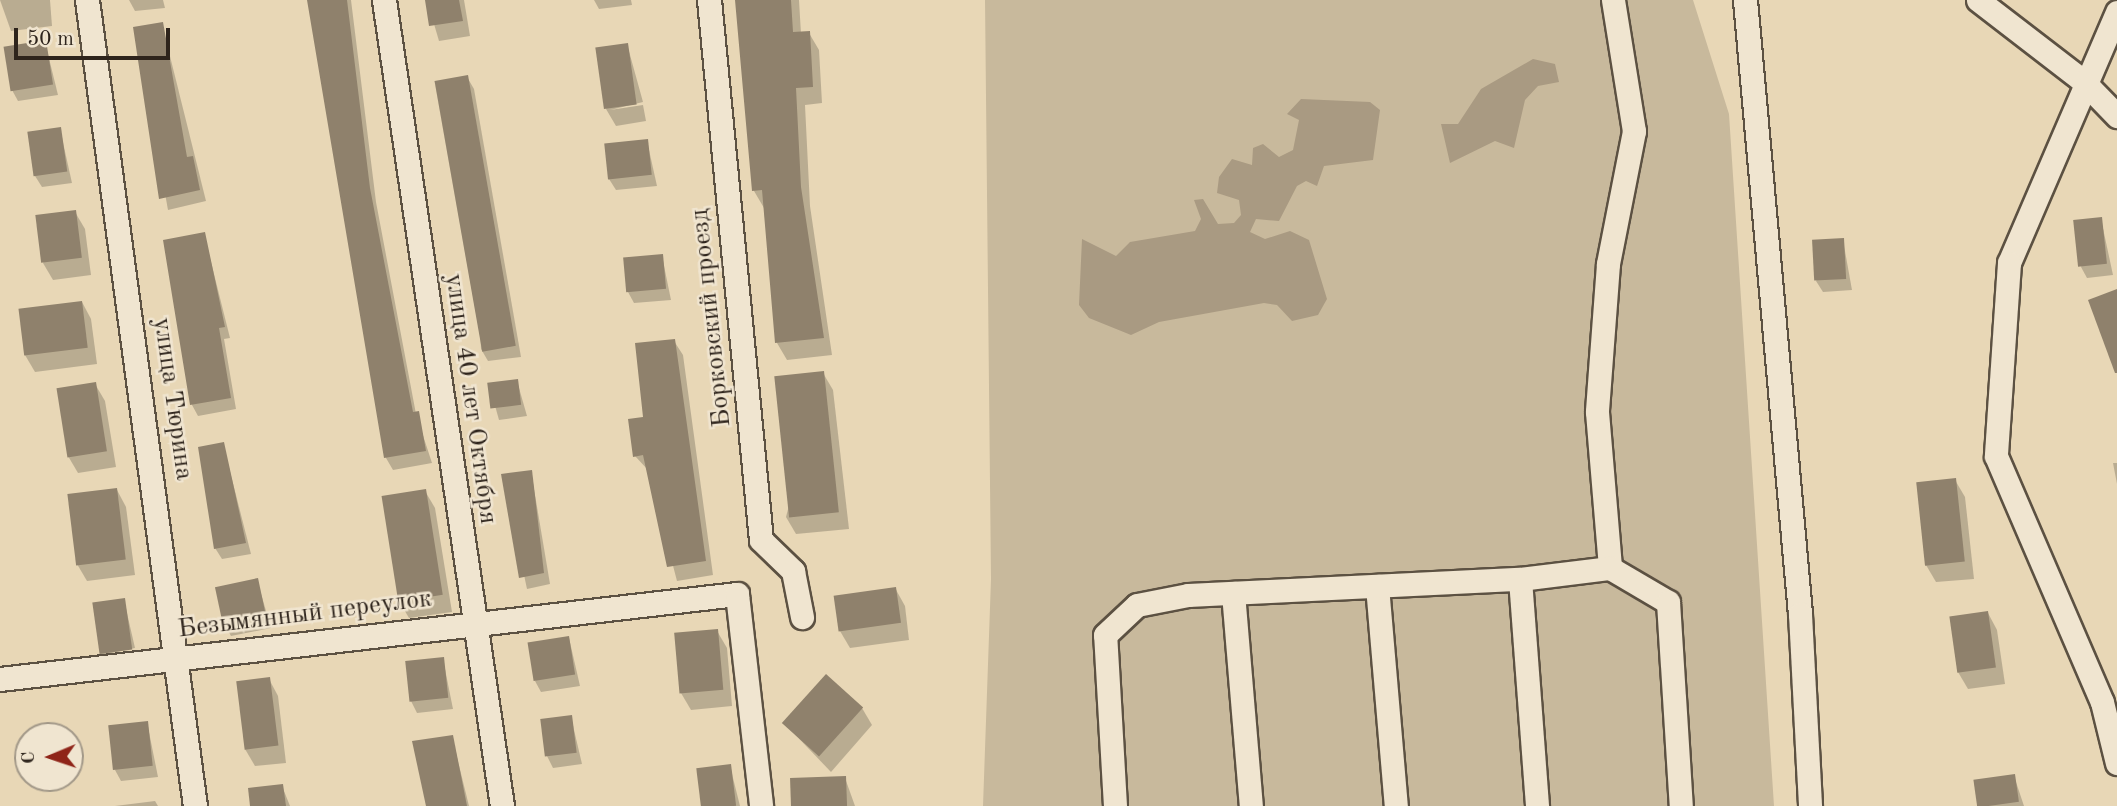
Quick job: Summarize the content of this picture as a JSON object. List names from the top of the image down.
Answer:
{
  "streets": {
    "street": [
      "Борковский проезд",
      "улица Тюрина",
      "улица 40 лет Октября",
      "Безымянный переулок"
    ]
  },
  "crossings": [
    ["улица Тюрина", "Безымянный переулок"],
    ["улица 40 лет Октября", "Безымянный переулок"]
  ],
  "scale_bar": "50 m",
  "north": "left"
}
